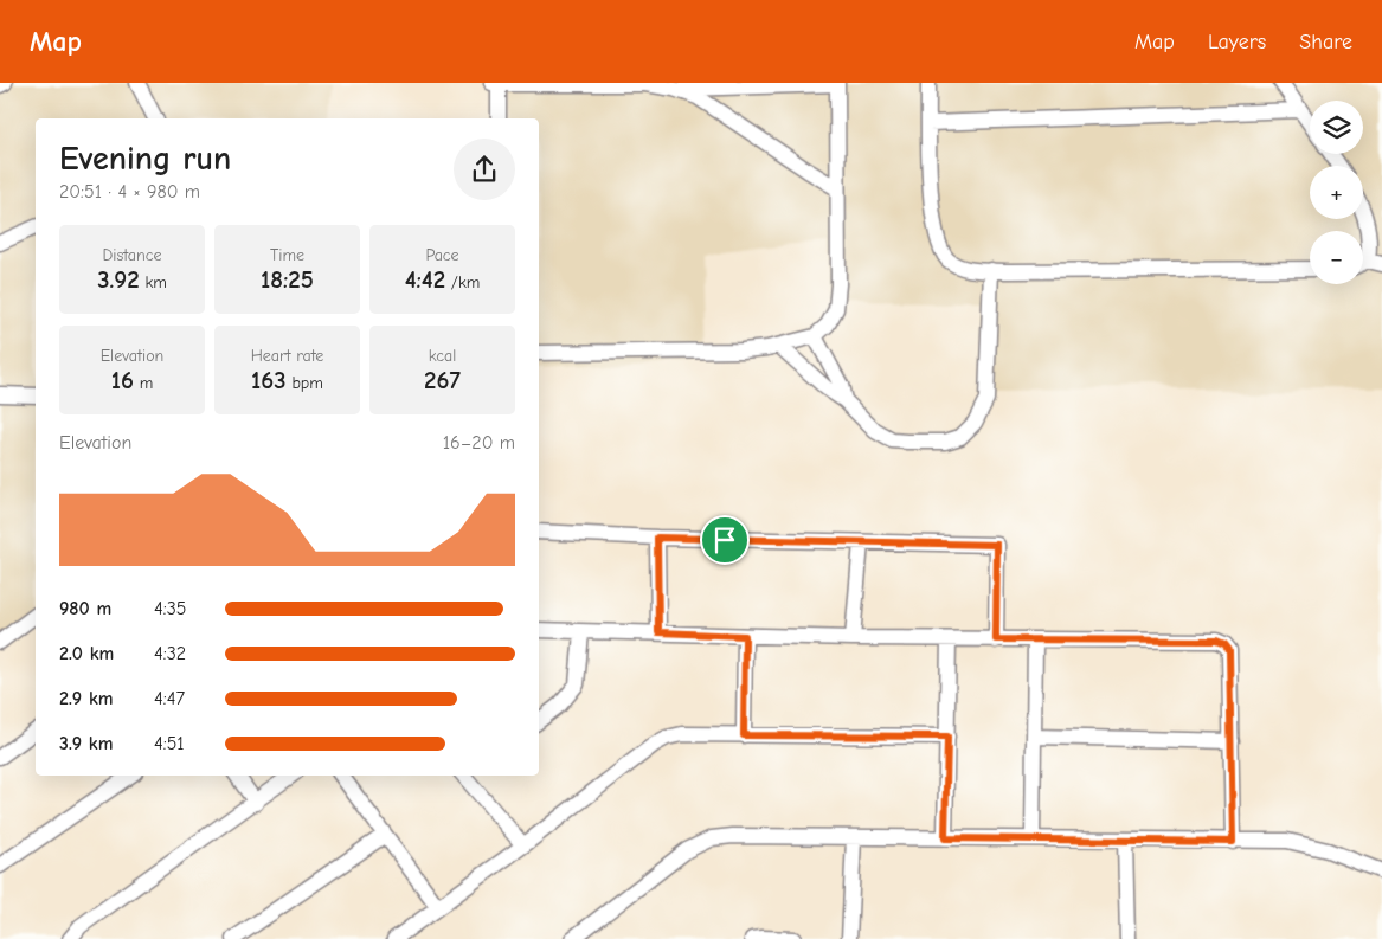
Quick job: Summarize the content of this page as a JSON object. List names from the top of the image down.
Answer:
{
  "page": {
    "header": "Map",
    "nav": ["Map", "Layers", "Share"],
    "map_buttons": ["+", "−"],
    "heading": ["Evening run", "20:51 · 4 × 980 m"],
    "stats": [
      ["Distance", "3.92 km"],
      ["Time", "18:25"],
      ["Pace", "4:42 /km"],
      ["Elevation", "16 m"],
      ["Heart rate", "163 bpm"],
      ["kcal", "267"]
    ],
    "chart": ["Elevation", "16–20 m"],
    "list": [
      {
        "name": "980 m",
        "note": "4:35"
      },
      {
        "name": "2.0 km",
        "note": "4:32"
      },
      {
        "name": "2.9 km",
        "note": "4:47"
      },
      {
        "name": "3.9 km",
        "note": "4:51"
      }
    ]
  }
}
